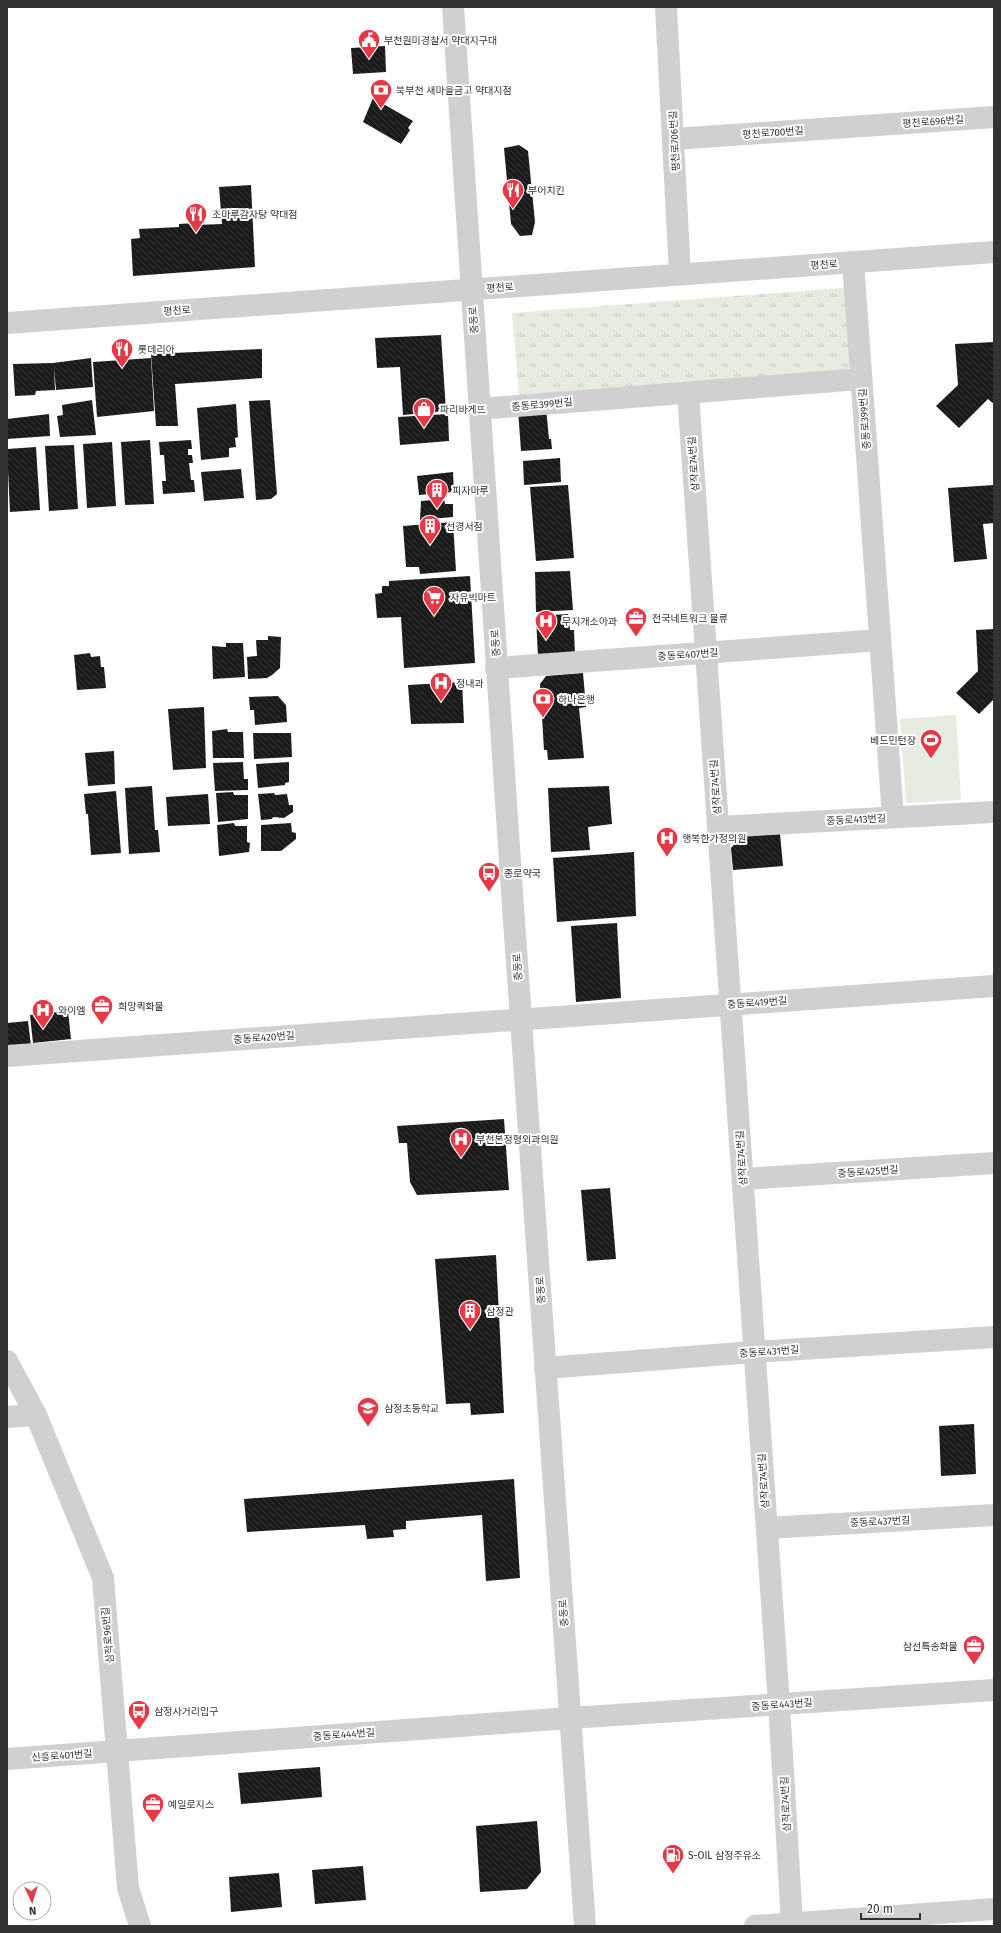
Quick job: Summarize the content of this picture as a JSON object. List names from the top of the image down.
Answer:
{
  "streets": {
    "street": [
      "평천로696번길",
      "평천로700번길",
      "평천로706번길",
      "평천로",
      "중동로",
      "중동로399번길",
      "삼작로74번길",
      "중동로407번길",
      "중동로413번길",
      "중동로419번길",
      "중동로420번길",
      "중동로425번길",
      "중동로431번길",
      "중동로437번길",
      "삼작로96번길",
      "중동로443번길",
      "중동로444번길",
      "신흥로401번길"
    ]
  },
  "crossings": [
    ["평천로696번길", "평천로700번길"],
    ["평천로700번길", "평천로706번길"],
    ["평천로706번길", "평천로"],
    ["평천로", "중동로"],
    ["중동로", "중동로399번길"],
    ["중동로", "중동로407번길"],
    ["중동로", "중동로419번길"],
    ["중동로", "중동로420번길"],
    ["중동로", "중동로431번길"],
    ["중동로", "중동로443번길"],
    ["중동로", "중동로444번길"],
    ["중동로399번길", "삼작로74번길"],
    ["중동로399번길", "중동로407번길"],
    ["중동로399번길", "중동로413번길"],
    ["삼작로74번길", "중동로407번길"],
    ["삼작로74번길", "중동로413번길"],
    ["삼작로74번길", "중동로419번길"],
    ["삼작로74번길", "중동로425번길"],
    ["삼작로74번길", "중동로431번길"],
    ["삼작로74번길", "중동로437번길"],
    ["삼작로74번길", "중동로443번길"],
    ["중동로419번길", "중동로420번길"],
    ["삼작로96번길", "중동로444번길"],
    ["삼작로96번길", "신흥로401번길"],
    ["중동로443번길", "중동로444번길"],
    ["중동로444번길", "신흥로401번길"]
  ],
  "places": {
    "public building": ["부천원미경찰서 약대지구대"],
    "bank": ["북부천 새마을금고 약대지점", "하나은행"],
    "restaurant": ["부어치킨", "조마루감자탕 약대점", "롯데리아"],
    "shop": ["파리바게뜨"],
    "building": ["피자마루", "선경서점", "삼정관"],
    "supermarket": ["자유빅마트"],
    "office": [
      "전국네트워크 물류",
      "희망퀵화물",
      "삼선특송화물",
      "예일로지스"
    ],
    "hospital": [
      "무지개소아과",
      "정내과",
      "행복한가정의원",
      "와이엠",
      "부천본정형외과의원"
    ],
    "sports": ["베드민턴장"],
    "bus stop": ["종로약국", "삼정사거리입구"],
    "school or university": ["삼정초등학교"],
    "fuel station": ["S-OIL 삼정주유소"]
  },
  "scale_bar": "20 m",
  "north": "bottom"
}
